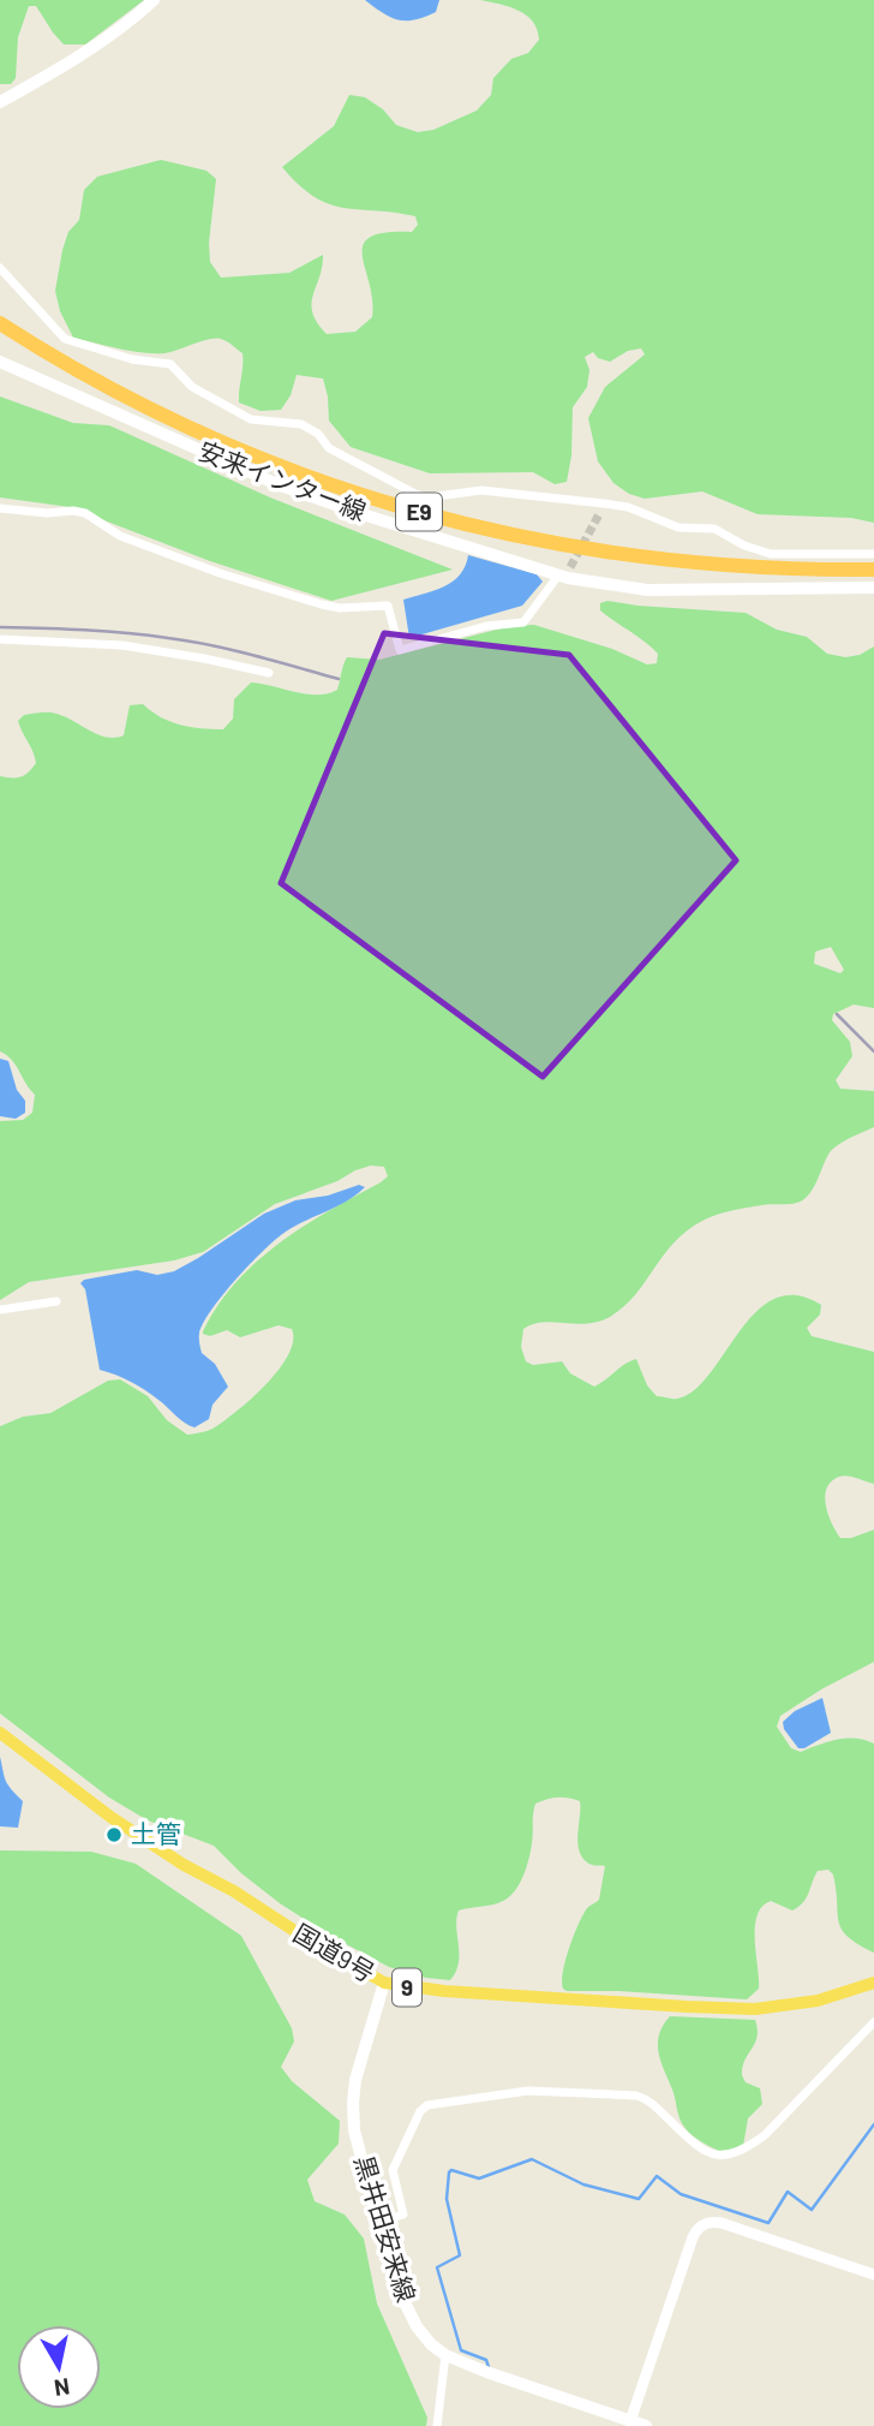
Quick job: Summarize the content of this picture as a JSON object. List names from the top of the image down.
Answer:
{
  "streets": {
    "highway": ["E9", "国道9号", "9"],
    "main road": ["安来インター線", "黒井田安来線"]
  },
  "crossings": [
    ["国道9号", "黒井田安来線"]
  ],
  "places": ["土管"],
  "north": "bottom"
}
